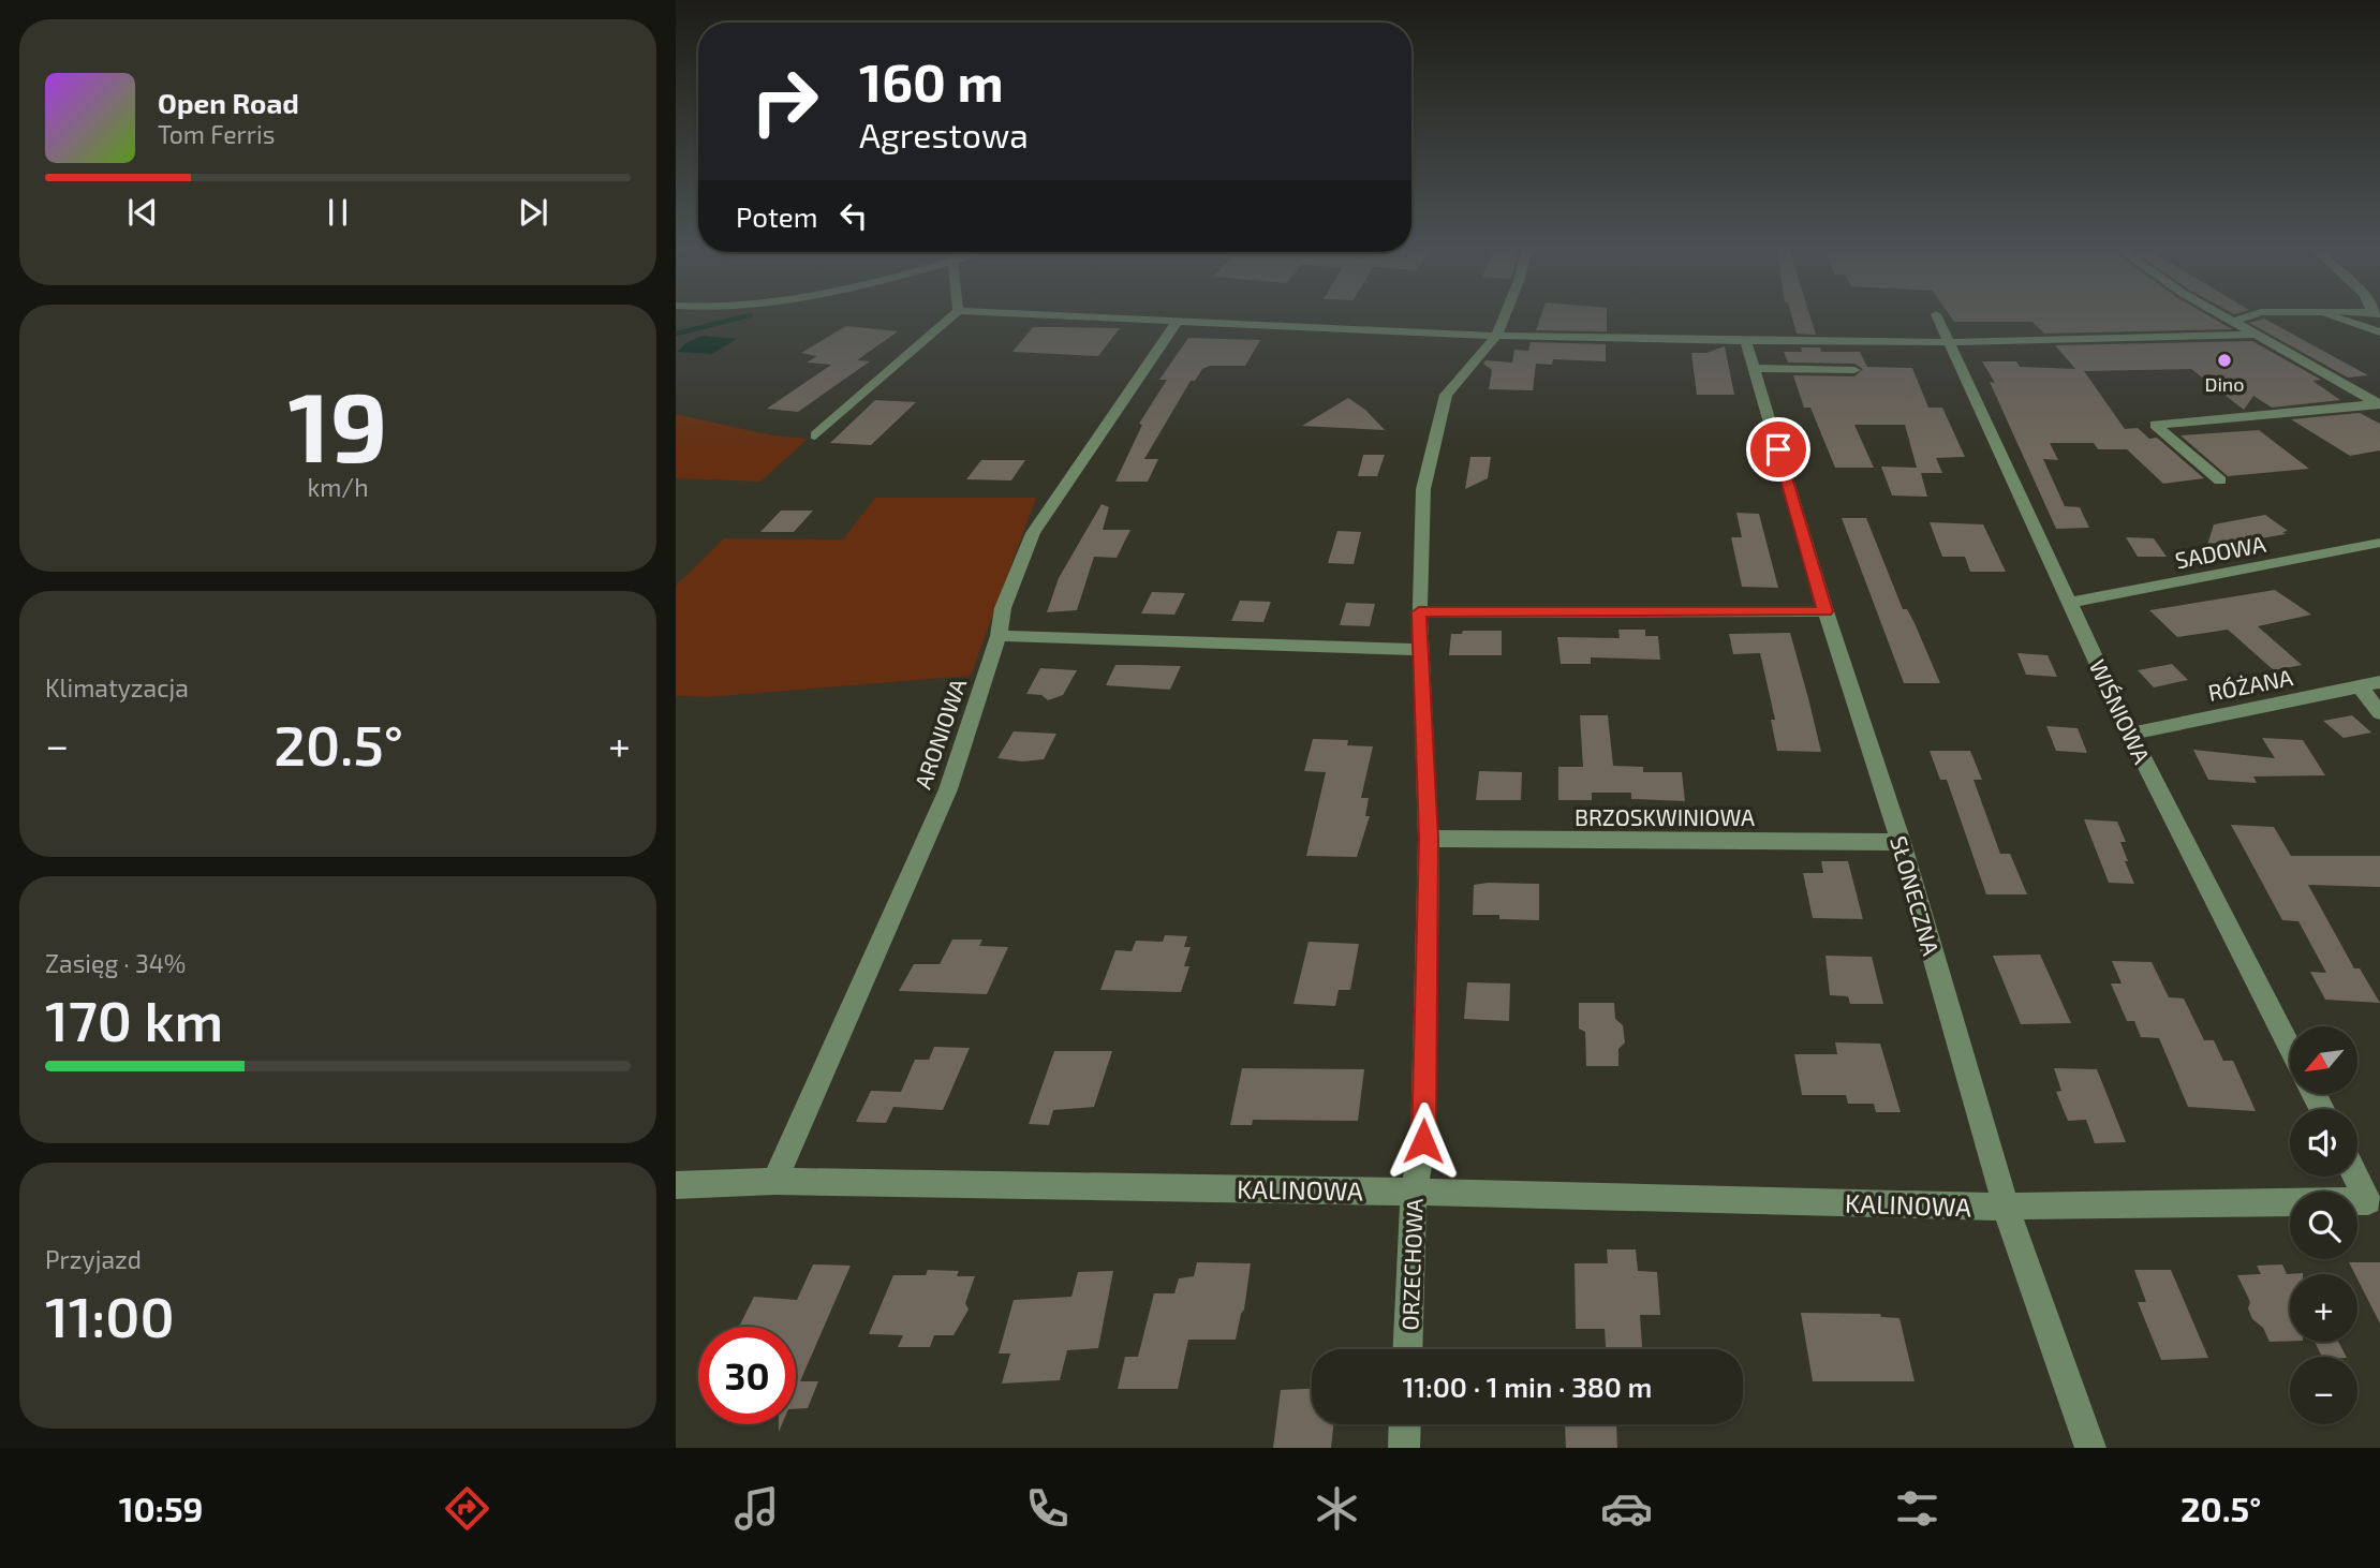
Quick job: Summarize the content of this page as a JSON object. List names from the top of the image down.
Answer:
{
  "streets": {
    "street": [
      "SADOWA",
      "RÓŻANA",
      "WIŚNIOWA",
      "ARONIOWA",
      "BRZOSKWINIOWA",
      "SŁONECZNA",
      "KALINOWA",
      "ORZECHOWA"
    ]
  },
  "crossings": [
    ["SADOWA", "WIŚNIOWA"],
    ["RÓŻANA", "WIŚNIOWA"],
    ["ARONIOWA", "KALINOWA"],
    ["BRZOSKWINIOWA", "SŁONECZNA"],
    ["BRZOSKWINIOWA", "ORZECHOWA"],
    ["SŁONECZNA", "KALINOWA"],
    ["KALINOWA", "ORZECHOWA"]
  ],
  "places": ["Dino"],
  "north": "bottom left",
  "page": {
    "turn": ["160 m", "Agrestowa"],
    "song": ["Open Road", "Tom Ferris"],
    "then": "Potem",
    "tile": [
      ["19", "km/h"],
      "Klimatyzacja",
      ["Zasięg · 34%", "170 km"],
      ["Przyjazd", "11:00"]
    ],
    "heat": ["−", "20.5°", "+"],
    "map_buttons": ["+", "−"],
    "limit": "30",
    "trip": "11:00 · 1 min · 380 m",
    "tabs": ["10:59", "20.5°"]
  }
}
